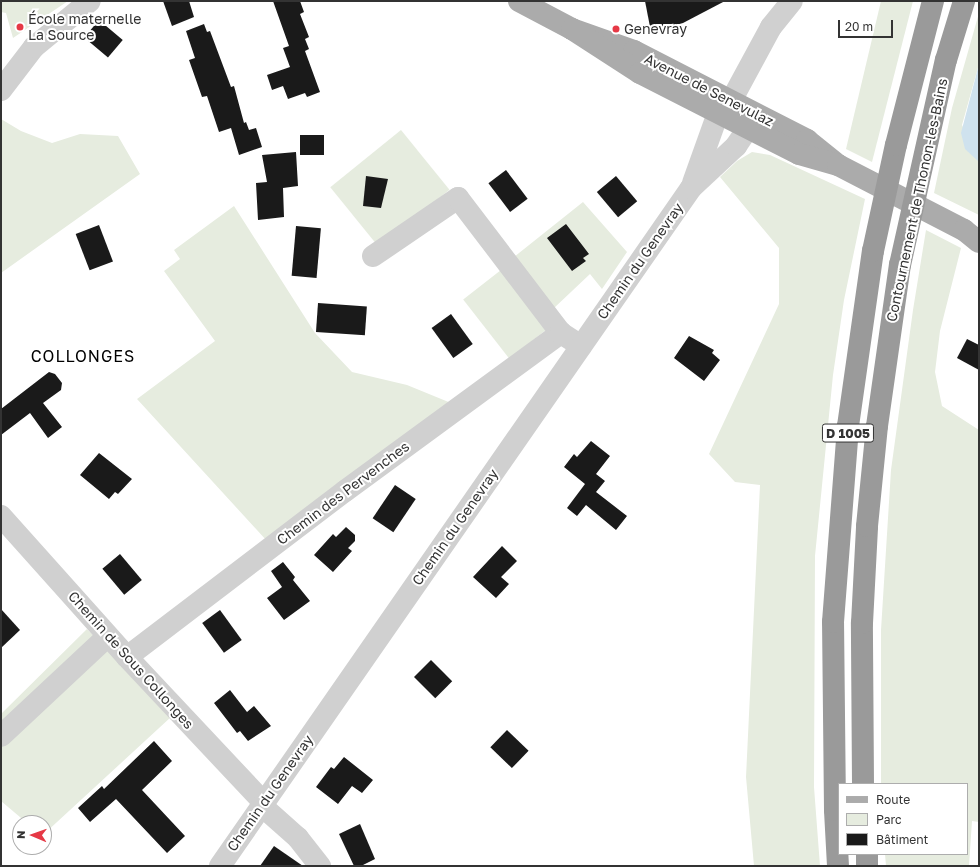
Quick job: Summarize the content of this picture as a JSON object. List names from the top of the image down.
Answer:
{
  "streets": {
    "highway": ["Contournement de Thonon-les-Bains", "D 1005"],
    "main road": ["Avenue de Senevulaz"],
    "street": ["Chemin du Genevray", "Chemin des Pervenches", "Chemin de Sous Collonges"]
  },
  "crossings": [
    ["Avenue de Senevulaz", "Chemin du Genevray"],
    ["Chemin du Genevray", "Chemin de Sous Collonges"],
    ["Chemin des Pervenches", "Chemin de Sous Collonges"]
  ],
  "districts": ["COLLONGES"],
  "places": ["École maternelle La Source", "Genevray"],
  "legend": ["Route", "Parc", "Bâtiment"],
  "scale_bar": "20 m",
  "north": "left"
}
